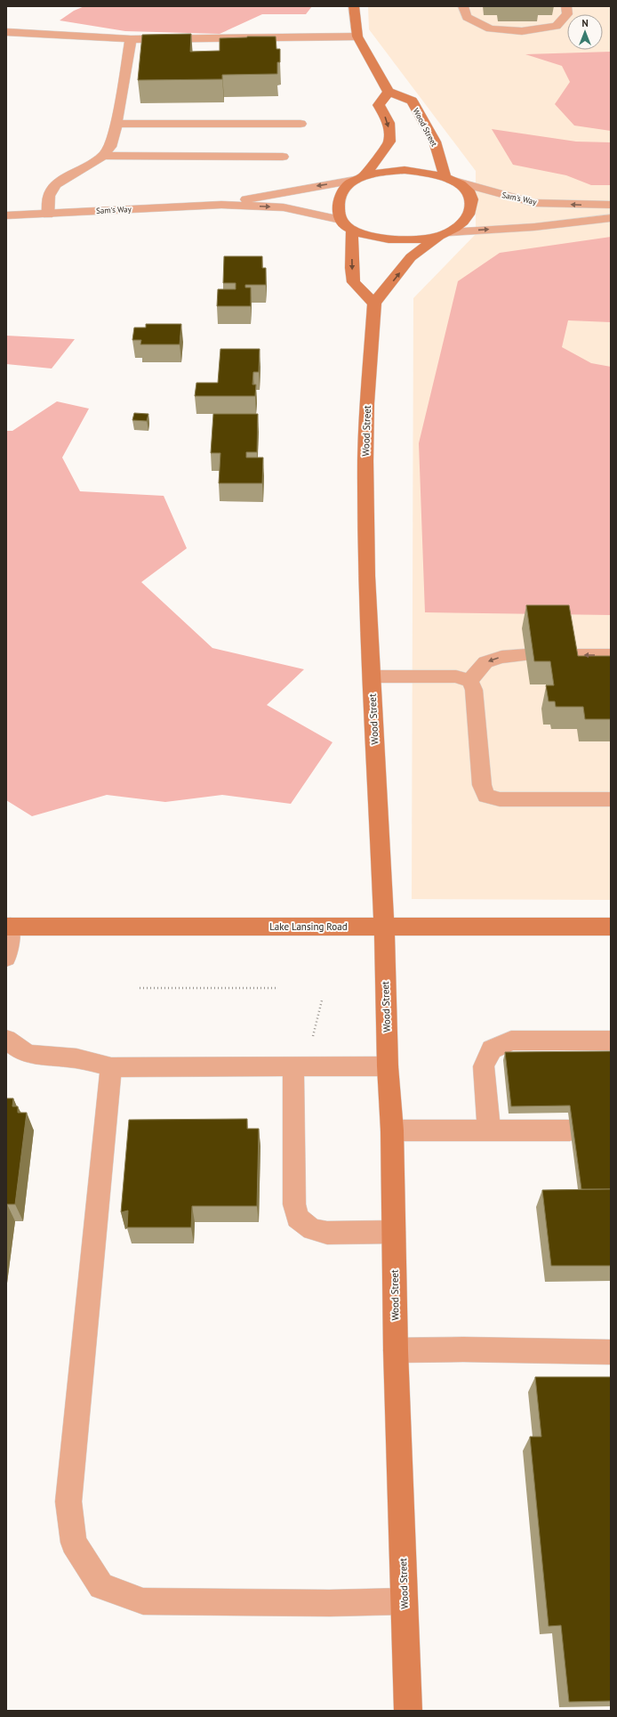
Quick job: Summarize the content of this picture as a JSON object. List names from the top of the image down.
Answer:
{
  "streets": {
    "street": ["Wood Street", "Sam's Way", "Lake Lansing Road"]
  },
  "crossings": [
    ["Wood Street", "Sam's Way"],
    ["Wood Street", "Lake Lansing Road"]
  ],
  "north": "top"
}
